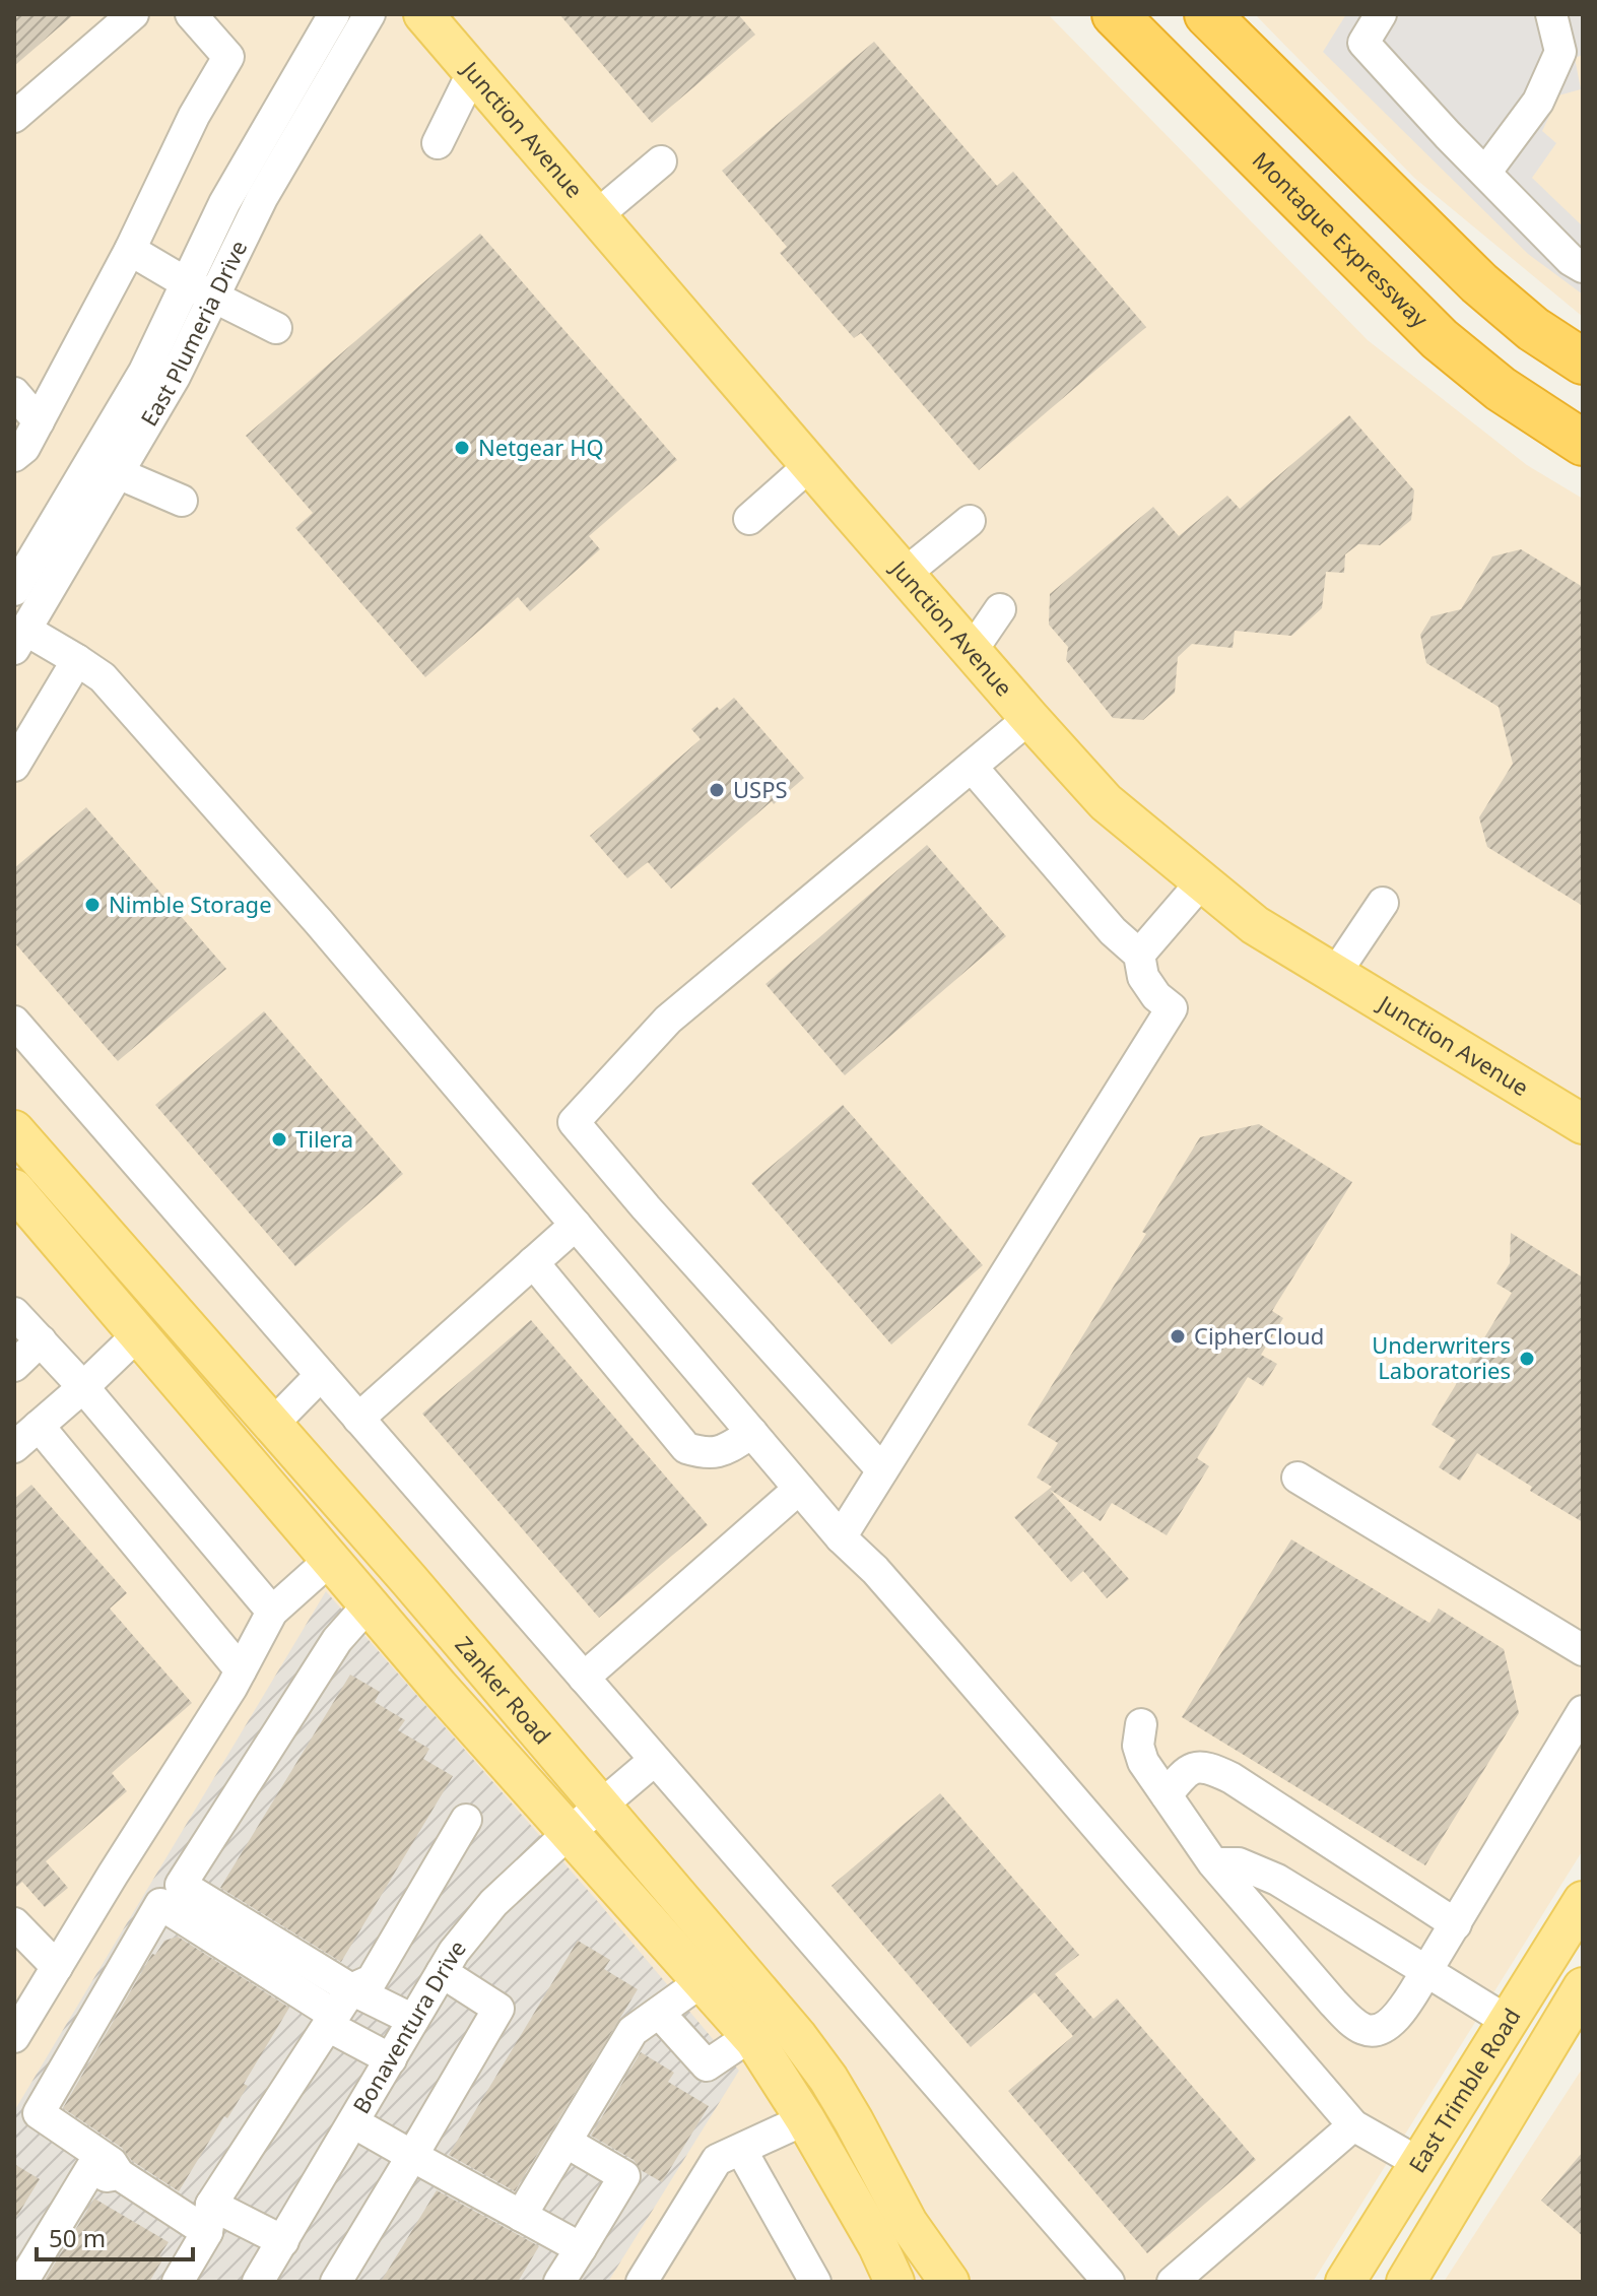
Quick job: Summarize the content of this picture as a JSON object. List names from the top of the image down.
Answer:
{
  "streets": {
    "highway": ["Montague Expressway"],
    "main road": ["Junction Avenue", "Zanker Road", "East Trimble Road"],
    "street": ["East Plumeria Drive", "Bonaventura Drive"]
  },
  "crossings": [
    ["Zanker Road", "Bonaventura Drive"]
  ],
  "places": [
    "Netgear HQ",
    "USPS",
    "Nimble Storage",
    "Tilera",
    "CipherCloud",
    "Underwriters Laboratories"
  ],
  "scale_bar": "50 m"
}
